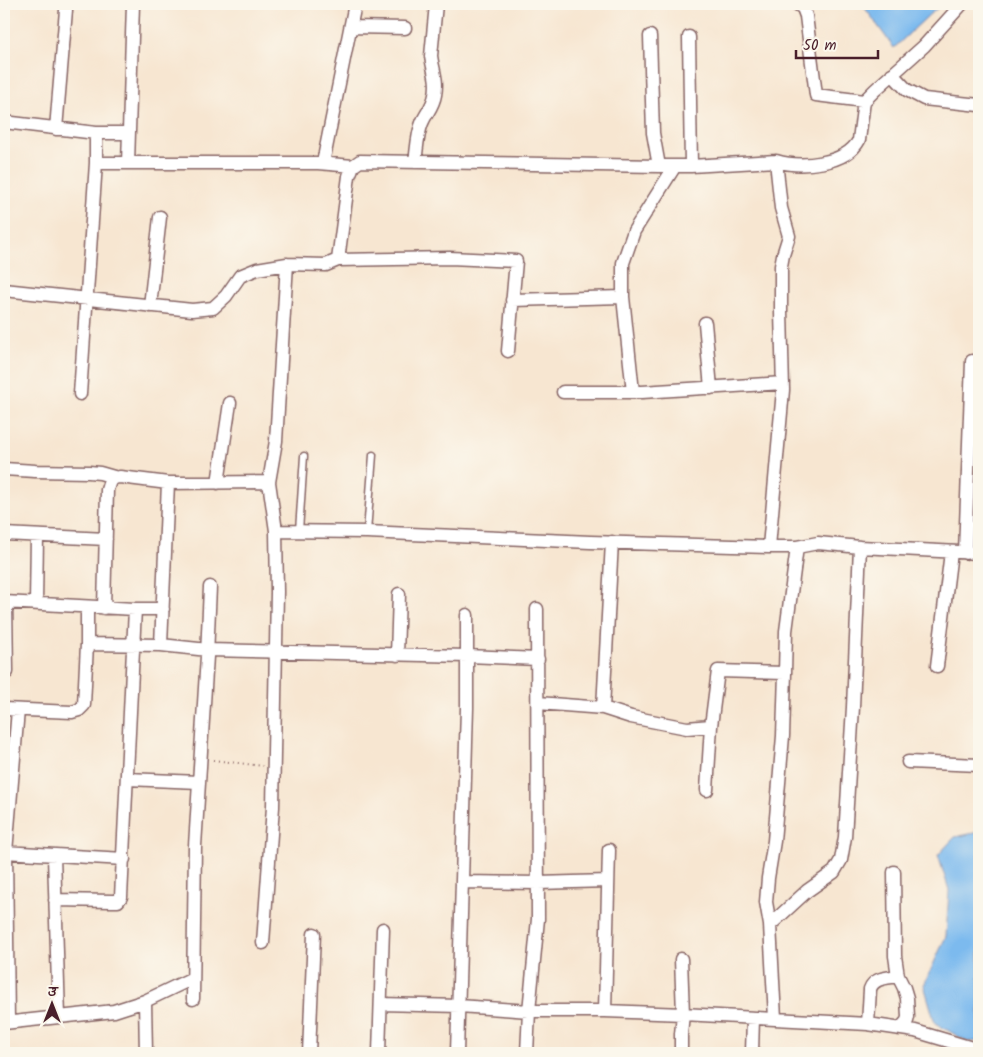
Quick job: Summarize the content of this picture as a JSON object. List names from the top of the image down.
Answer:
{
  "scale_bar": "50 m",
  "north": "top"
}
